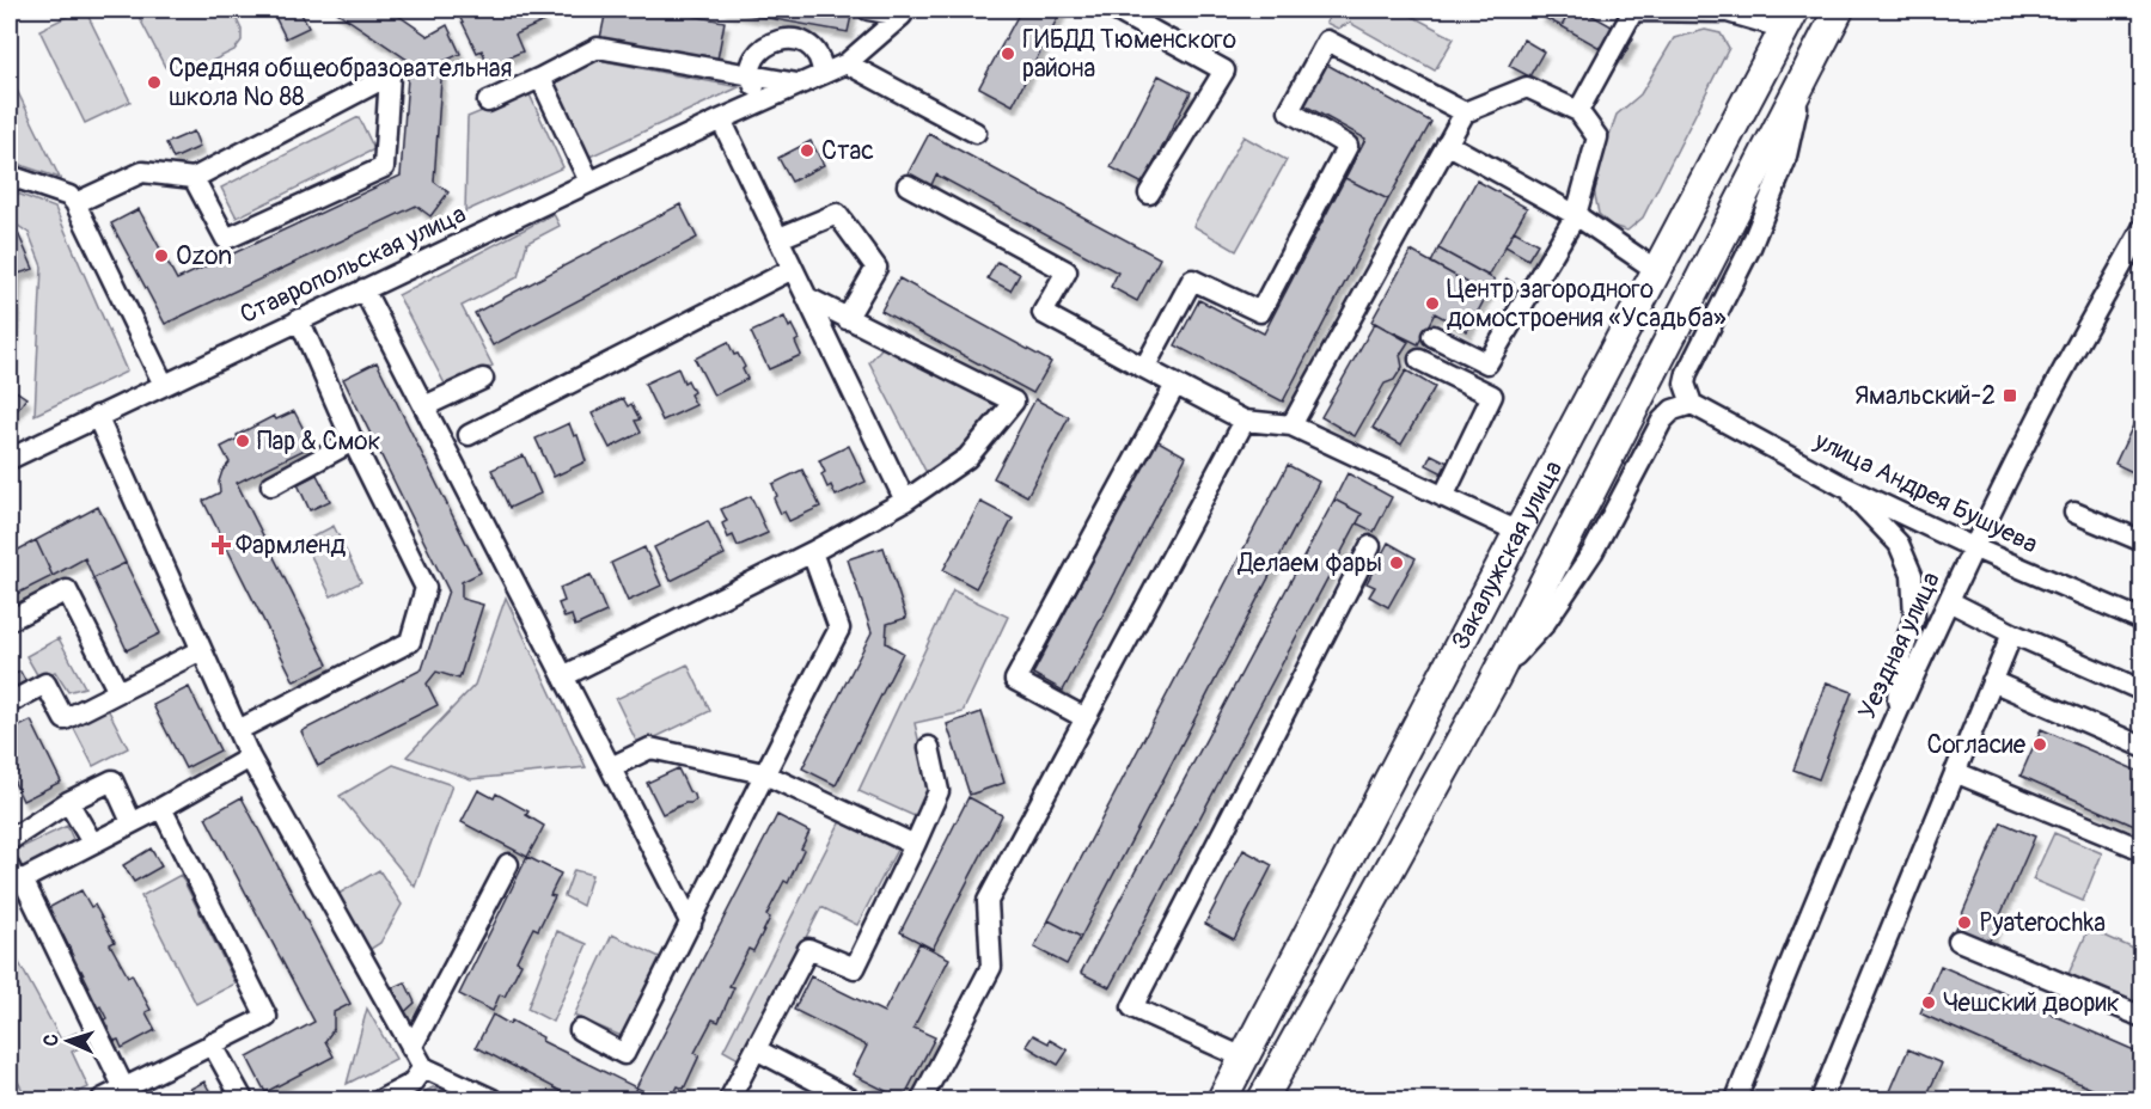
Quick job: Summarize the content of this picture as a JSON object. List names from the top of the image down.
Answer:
{
  "streets": {
    "highway": ["Закалужская улица"],
    "street": ["Ставропольская улица", "улица Андрея Бушуева", "Уездная улица"]
  },
  "crossings": [
    ["улица Андрея Бушуева", "Уездная улица"]
  ],
  "places": {
    "other": [
      "ГИБДД Тюменского района",
      "Средняя общеобразовательная школа № 88",
      "Стас",
      "Ozon",
      "Центр загородного домостроения «Усадьба»",
      "Пар & Смок",
      "Делаем фары",
      "Согласие",
      "Pyaterochka",
      "Чешский дворик"
    ],
    "transit": ["Ямальский-2"],
    "health": ["Фармленд"]
  },
  "north": "left"
}
